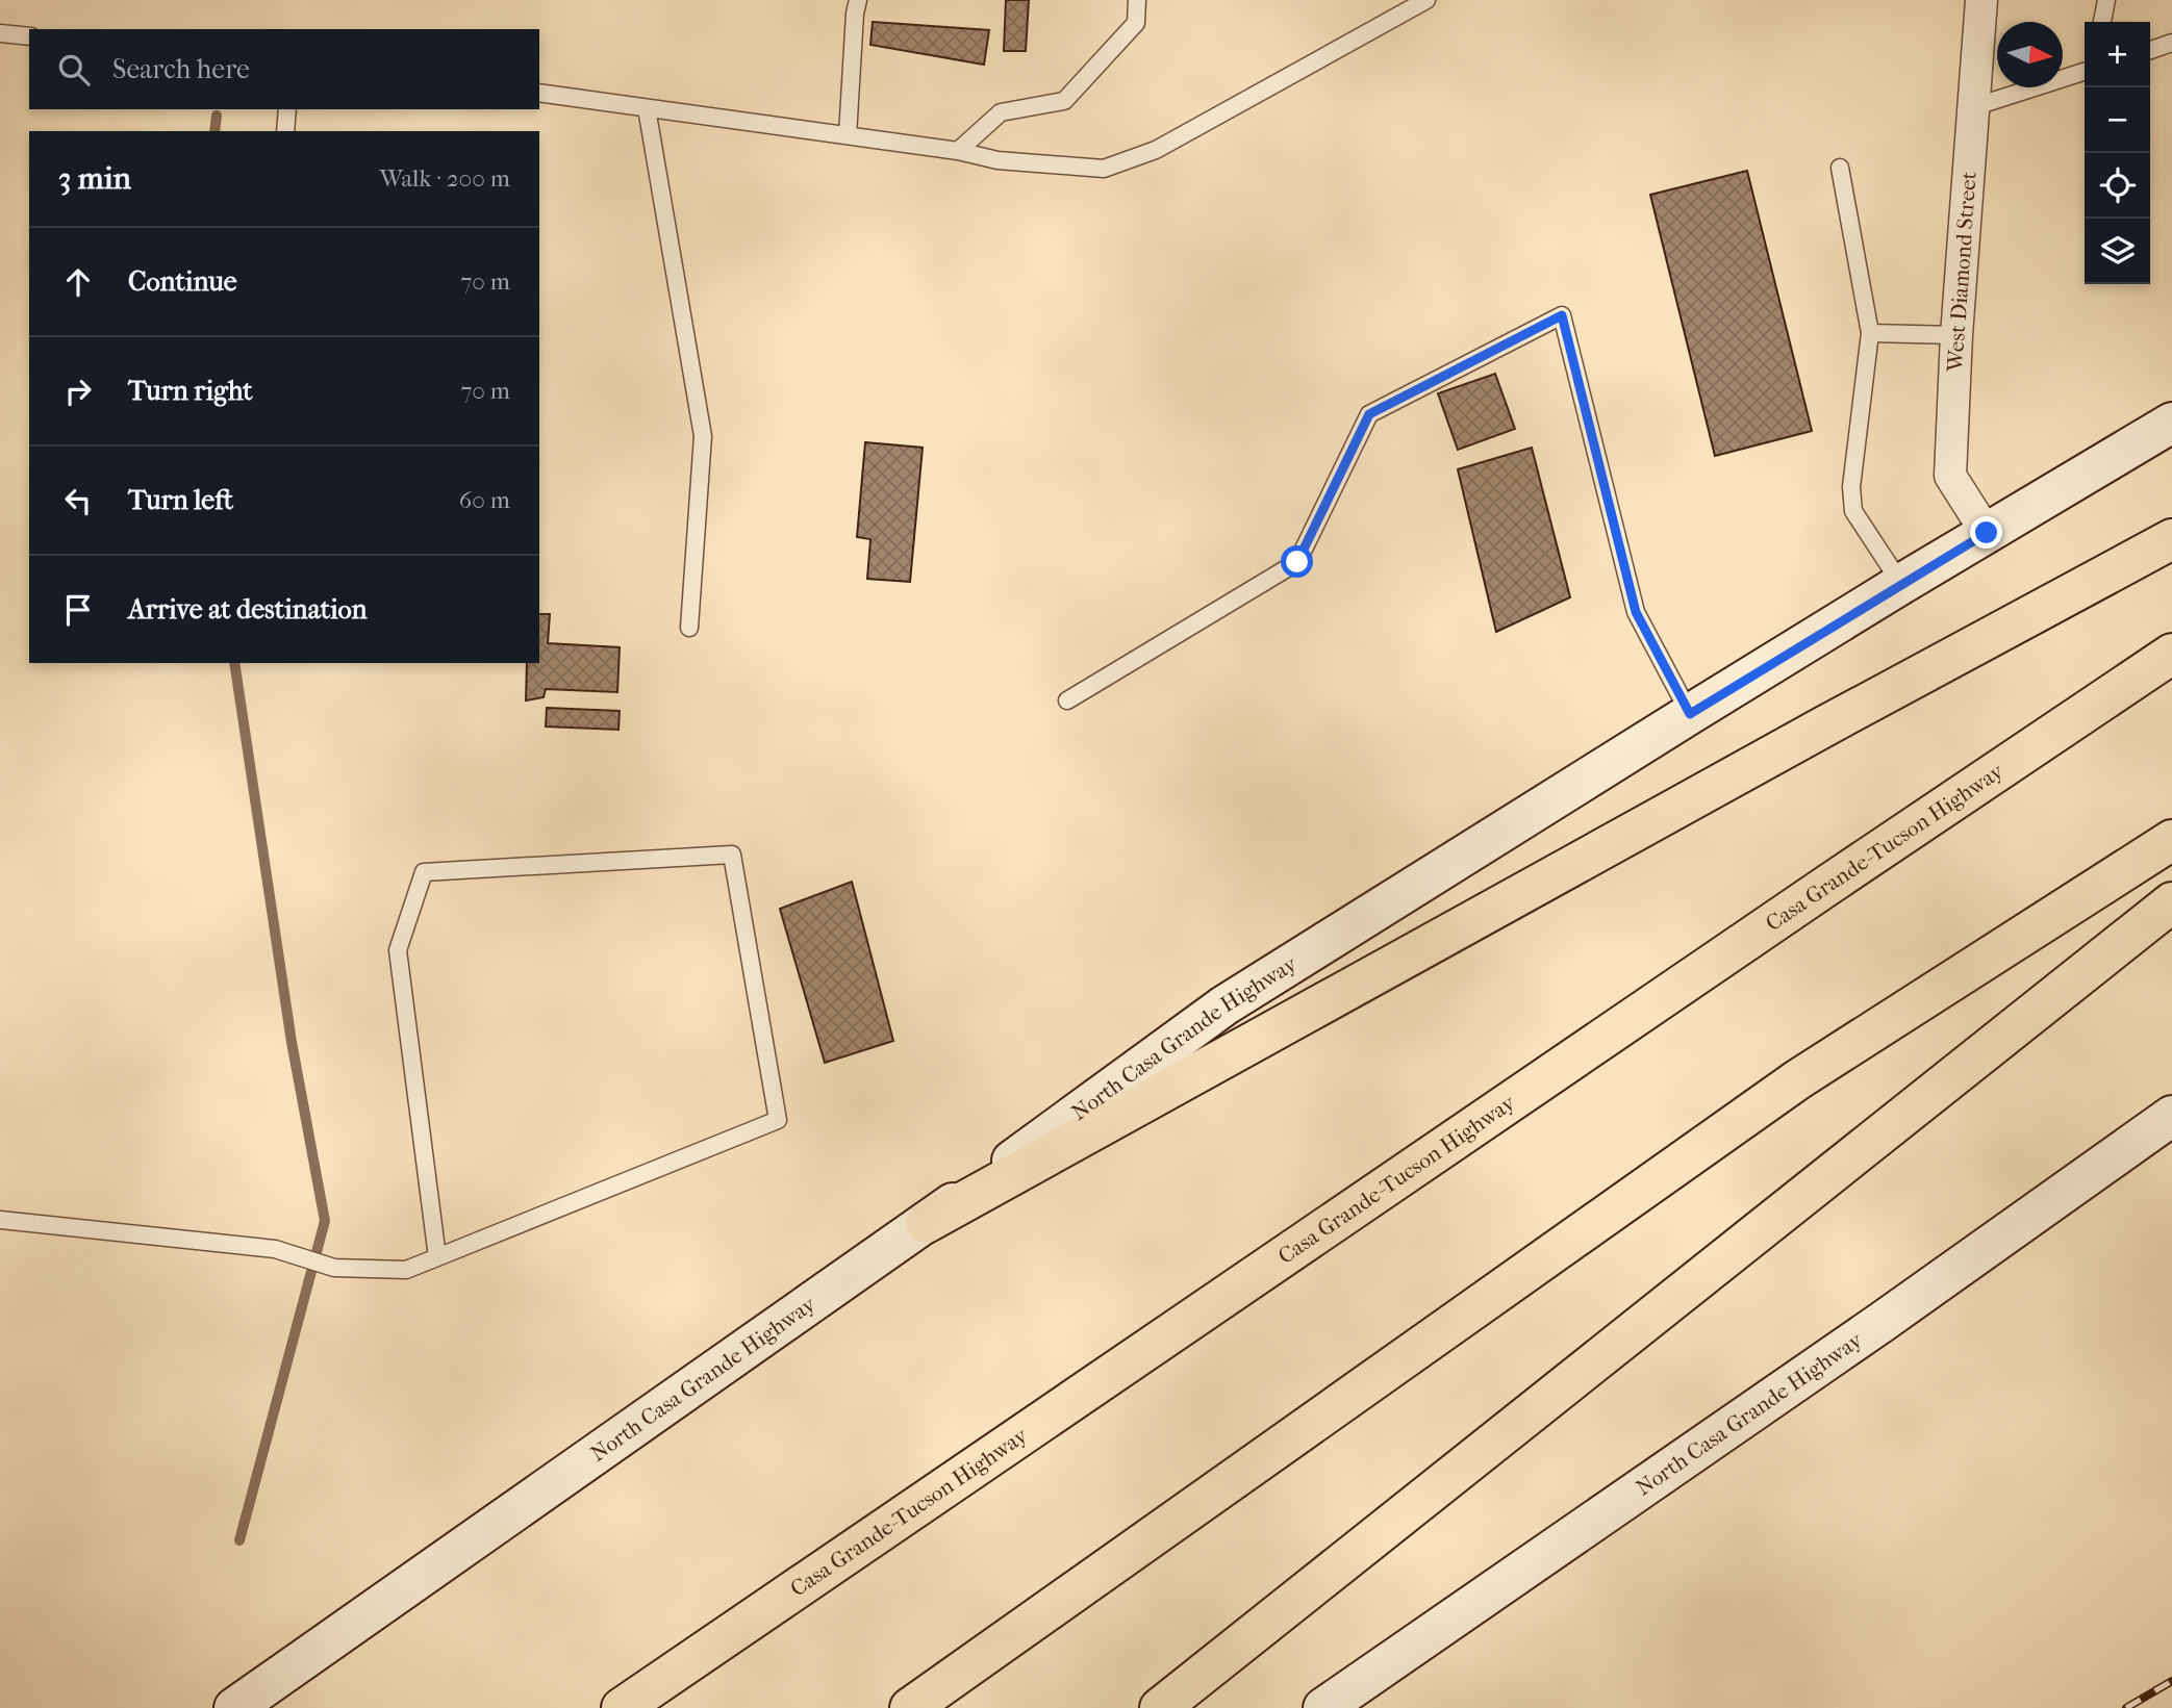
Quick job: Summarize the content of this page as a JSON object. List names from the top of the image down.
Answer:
{
  "streets": {
    "highway": ["Casa Grande-Tucson Highway"],
    "main road": ["North Casa Grande Highway"],
    "street": ["West Diamond Street"]
  },
  "crossings": [
    ["West Diamond Street", "North Casa Grande Highway"]
  ],
  "north": "right",
  "page": {
    "map_buttons": ["+", "−"],
    "search": "Search here",
    "heading": ["3 min", "Walk · 200 m"],
    "list": [
      ["Continue", "70 m"],
      ["Turn right", "70 m"],
      ["Turn left", "60 m"],
      "Arrive at destination"
    ]
  }
}
